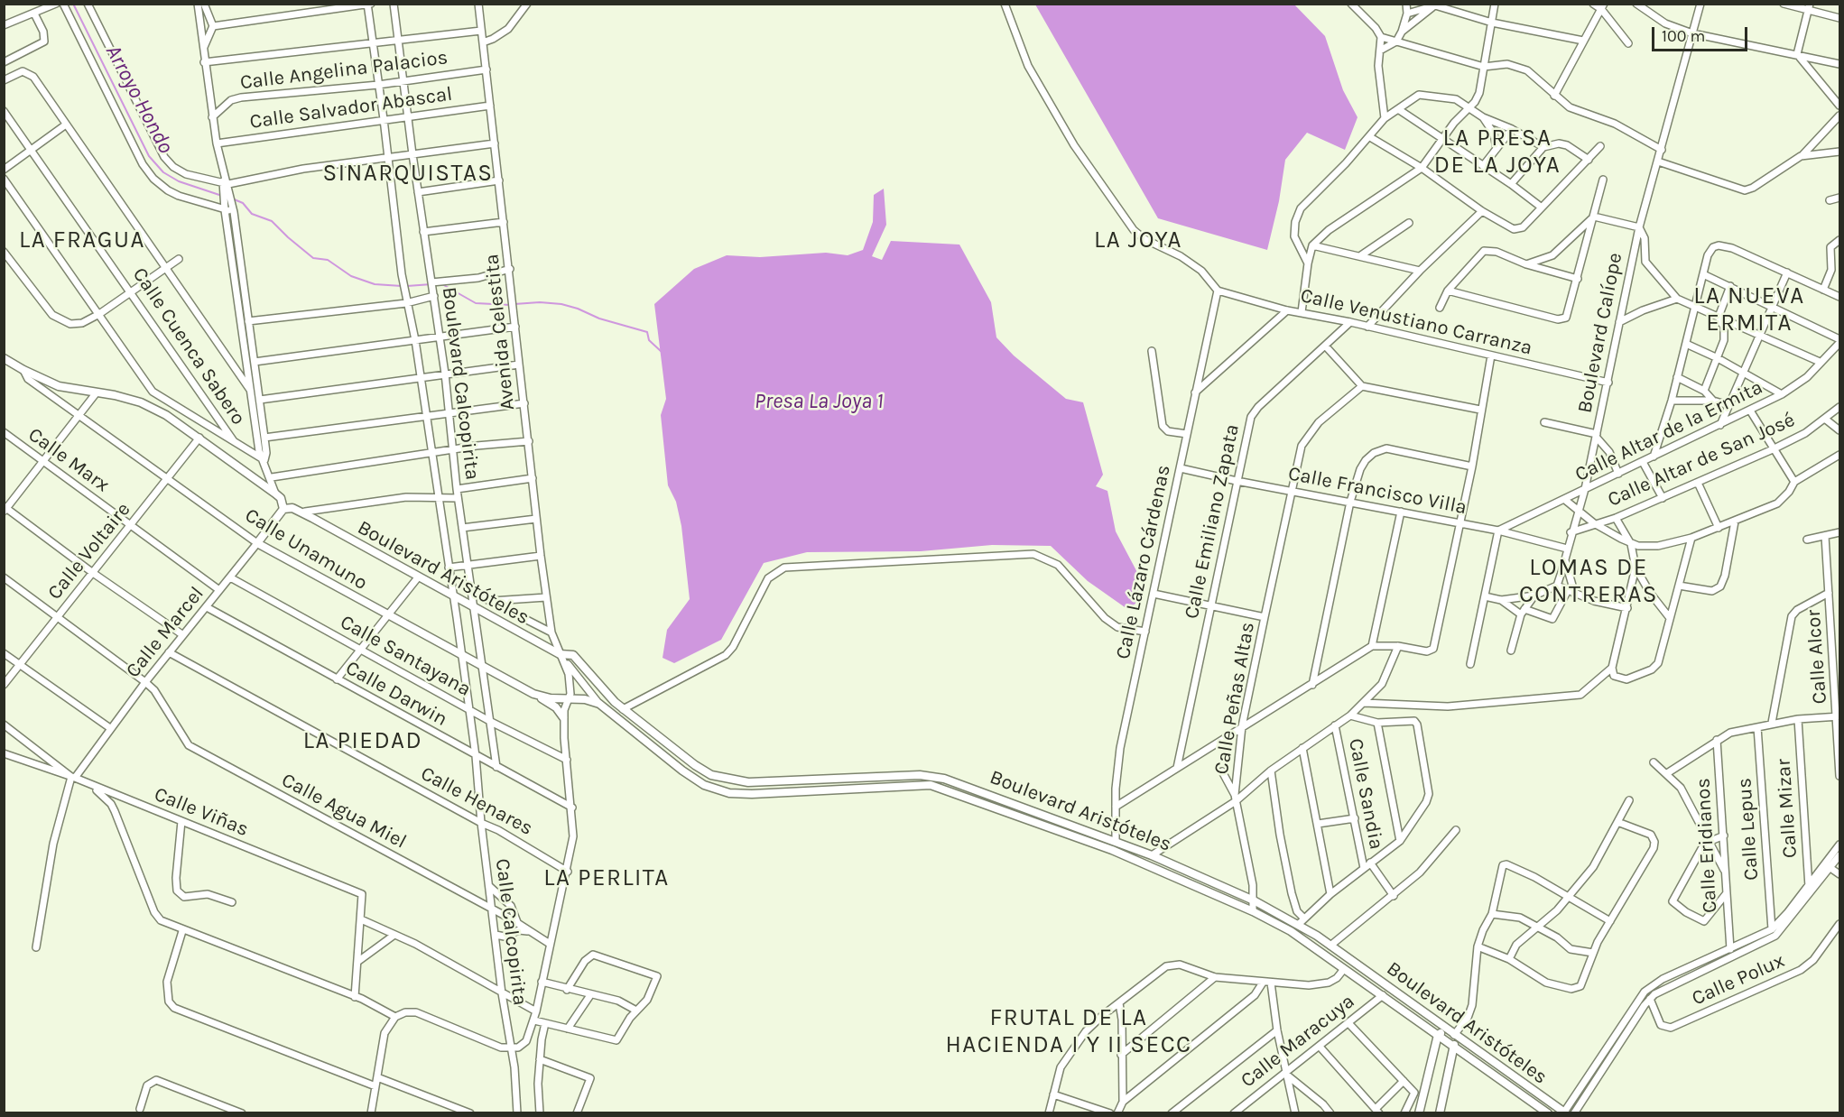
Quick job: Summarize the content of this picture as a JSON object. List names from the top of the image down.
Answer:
{
  "streets": {
    "street": [
      "Calle Angelina Palacios",
      "Calle Salvador Abascal",
      "Calle Venustiano Carranza",
      "Avenida Celestita",
      "Boulevard Calíope",
      "Calle Cuenca Sabero",
      "Boulevard Calcopirita",
      "Calle Altar de la Ermita",
      "Calle Marx",
      "Calle Altar de San José",
      "Calle Francisco Villa",
      "Calle Emiliano Zapata",
      "Calle Unamuno",
      "Calle Voltaire",
      "Calle Lázaro Cárdenas",
      "Boulevard Aristóteles",
      "Calle Marcel",
      "Calle Santayana",
      "Calle Alcor",
      "Calle Darwin",
      "Calle Peñas Altas",
      "Calle Sandia",
      "Calle Henares",
      "Calle Mizar",
      "Calle Agua Miel",
      "Calle Viñas",
      "Calle Lepus",
      "Calle Eridianos",
      "Calle Calcopirita",
      "Calle Polux",
      "Calle Maracuya"
    ]
  },
  "crossings": [
    ["Calle Angelina Palacios", "Avenida Celestita"],
    ["Calle Angelina Palacios", "Boulevard Calcopirita"],
    ["Calle Salvador Abascal", "Avenida Celestita"],
    ["Calle Salvador Abascal", "Boulevard Calcopirita"],
    ["Calle Venustiano Carranza", "Boulevard Calíope"],
    ["Calle Venustiano Carranza", "Calle Emiliano Zapata"],
    ["Calle Venustiano Carranza", "Calle Lázaro Cárdenas"],
    ["Avenida Celestita", "Calle Unamuno"],
    ["Avenida Celestita", "Boulevard Aristóteles"],
    ["Boulevard Calíope", "Calle Altar de la Ermita"],
    ["Boulevard Calíope", "Calle Altar de San José"],
    ["Boulevard Calíope", "Calle Francisco Villa"],
    ["Boulevard Calcopirita", "Calle Unamuno"],
    ["Boulevard Calcopirita", "Boulevard Aristóteles"],
    ["Boulevard Calcopirita", "Calle Santayana"],
    ["Boulevard Calcopirita", "Calle Darwin"],
    ["Boulevard Calcopirita", "Calle Calcopirita"],
    ["Calle Altar de la Ermita", "Calle Francisco Villa"],
    ["Calle Marx", "Calle Voltaire"],
    ["Calle Marx", "Calle Marcel"],
    ["Calle Altar de San José", "Calle Francisco Villa"],
    ["Calle Francisco Villa", "Calle Emiliano Zapata"],
    ["Calle Francisco Villa", "Calle Lázaro Cárdenas"],
    ["Calle Francisco Villa", "Calle Peñas Altas"],
    ["Calle Unamuno", "Calle Voltaire"],
    ["Calle Unamuno", "Boulevard Aristóteles"],
    ["Calle Unamuno", "Calle Marcel"],
    ["Calle Voltaire", "Boulevard Aristóteles"],
    ["Calle Voltaire", "Calle Agua Miel"],
    ["Calle Lázaro Cárdenas", "Boulevard Aristóteles"],
    ["Boulevard Aristóteles", "Calle Marcel"],
    ["Boulevard Aristóteles", "Calle Peñas Altas"],
    ["Boulevard Aristóteles", "Calle Maracuya"],
    ["Calle Marcel", "Calle Santayana"],
    ["Calle Marcel", "Calle Darwin"],
    ["Calle Marcel", "Calle Henares"],
    ["Calle Marcel", "Calle Agua Miel"],
    ["Calle Marcel", "Calle Viñas"],
    ["Calle Darwin", "Calle Calcopirita"],
    ["Calle Henares", "Calle Calcopirita"],
    ["Calle Agua Miel", "Calle Calcopirita"]
  ],
  "districts": [
    "LA PRESA DE LA JOYA",
    "SINARQUISTAS",
    "LA FRAGUA",
    "LA JOYA",
    "LA NUEVA ERMITA",
    "LOMAS DE CONTRERAS",
    "LA PIEDAD",
    "LA PERLITA",
    "FRUTAL DE LA HACIENDA I Y II SECC"
  ],
  "water": ["Arroyo Hondo", "Presa La Joya 1"],
  "scale_bar": "100 m"
}
